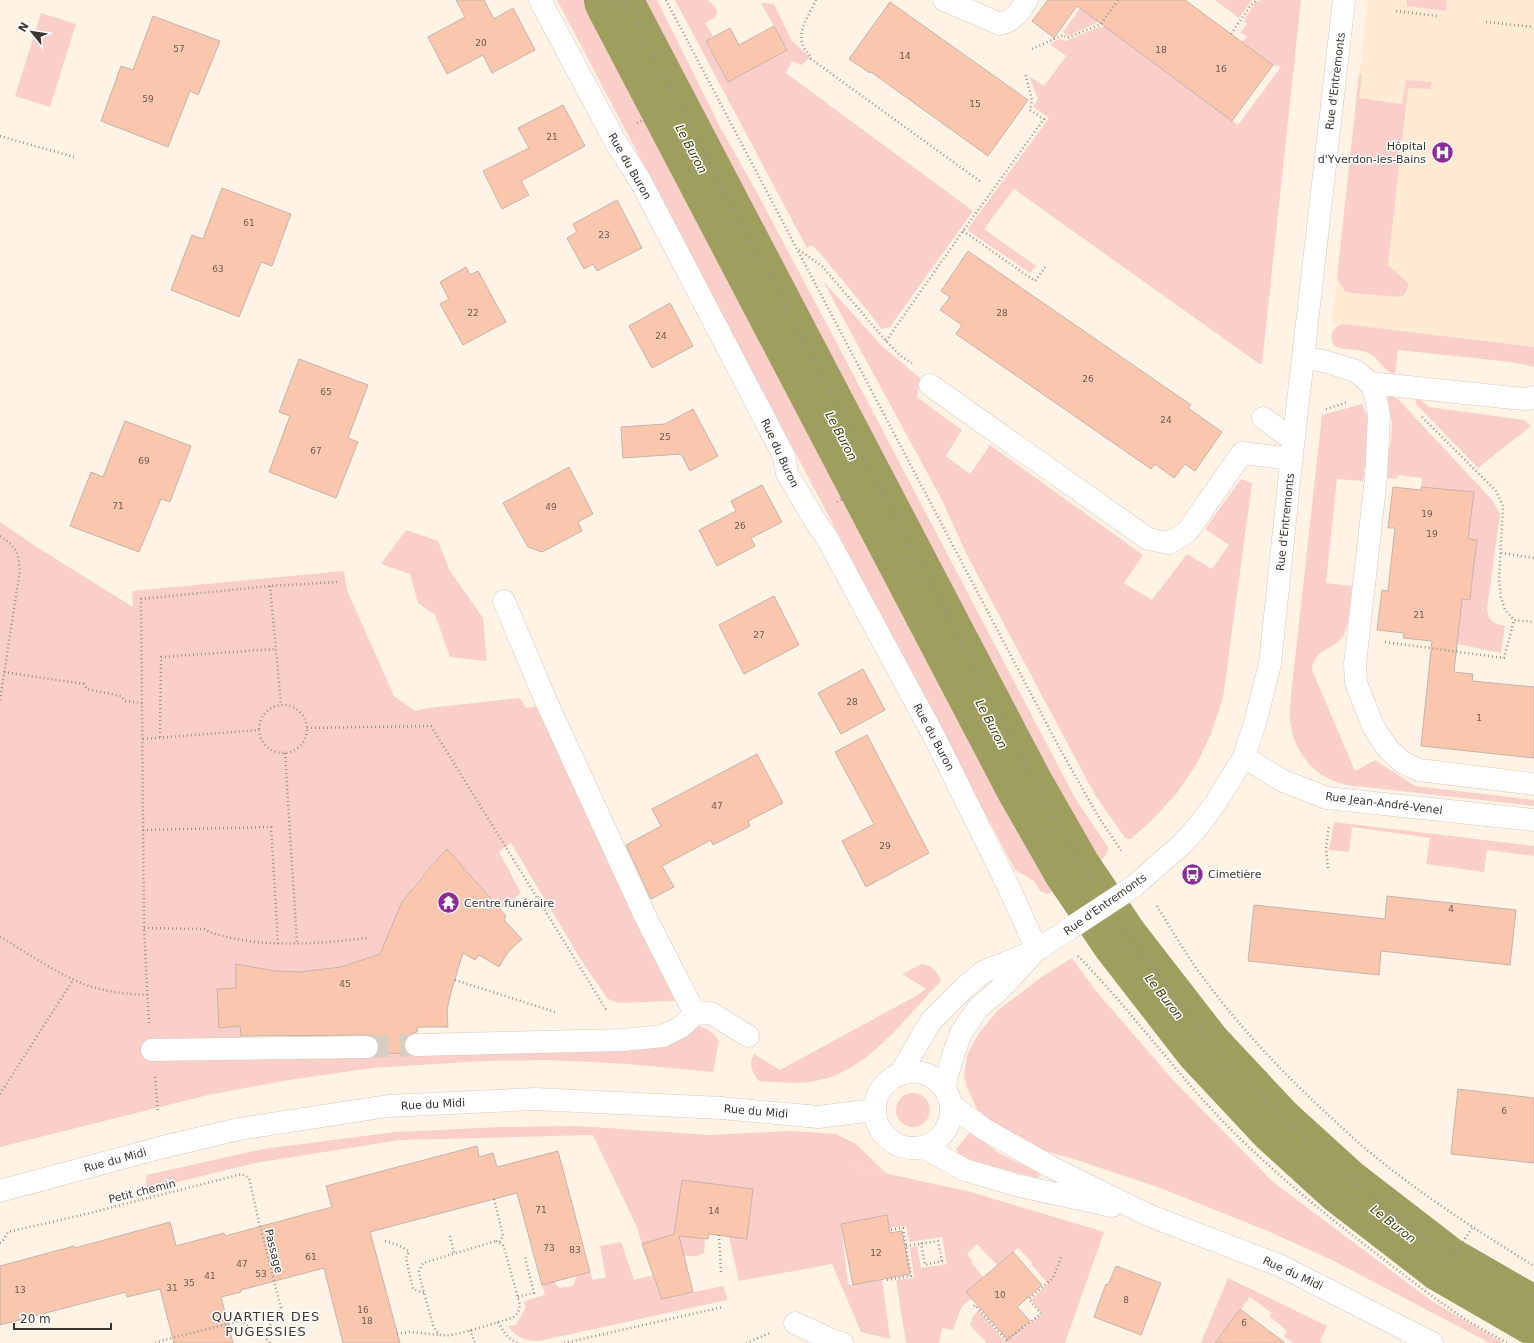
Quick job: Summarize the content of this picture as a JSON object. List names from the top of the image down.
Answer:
{
  "streets": {
    "street": [
      "Rue d'Entremonts",
      "Rue du Buron",
      "Rue Jean-André-Venel",
      "Rue du Midi"
    ],
    "path": ["Petit chemin", "Passage"]
  },
  "crossings": [
    ["Rue d'Entremonts", "Rue du Buron"],
    ["Rue d'Entremonts", "Rue Jean-André-Venel"],
    ["Rue d'Entremonts", "Rue du Midi"],
    ["Petit chemin", "Passage"]
  ],
  "districts": ["QUARTIER DES PUGESSIES"],
  "water": ["Le Buron"],
  "places": {
    "hospital": ["Hôpital d'Yverdon-les-Bains"],
    "bus stop": ["Cimetière"],
    "temple": ["Centre funéraire"]
  },
  "house_numbers": [
    "20",
    "57",
    "18",
    "14",
    "16",
    "59",
    "15",
    "21",
    "61",
    "23",
    "63",
    "22",
    "28",
    "24",
    "26",
    "65",
    "24",
    "25",
    "67",
    "69",
    "71",
    "49",
    "19",
    "26",
    "19",
    "21",
    "27",
    "28",
    "1",
    "47",
    "29",
    "4",
    "45",
    "6",
    "71",
    "14",
    "73",
    "83",
    "12",
    "61",
    "47",
    "53",
    "41",
    "35",
    "31",
    "13",
    "10",
    "8",
    "16",
    "18",
    "6"
  ],
  "scale_bar": "20 m",
  "north": "top left"
}
